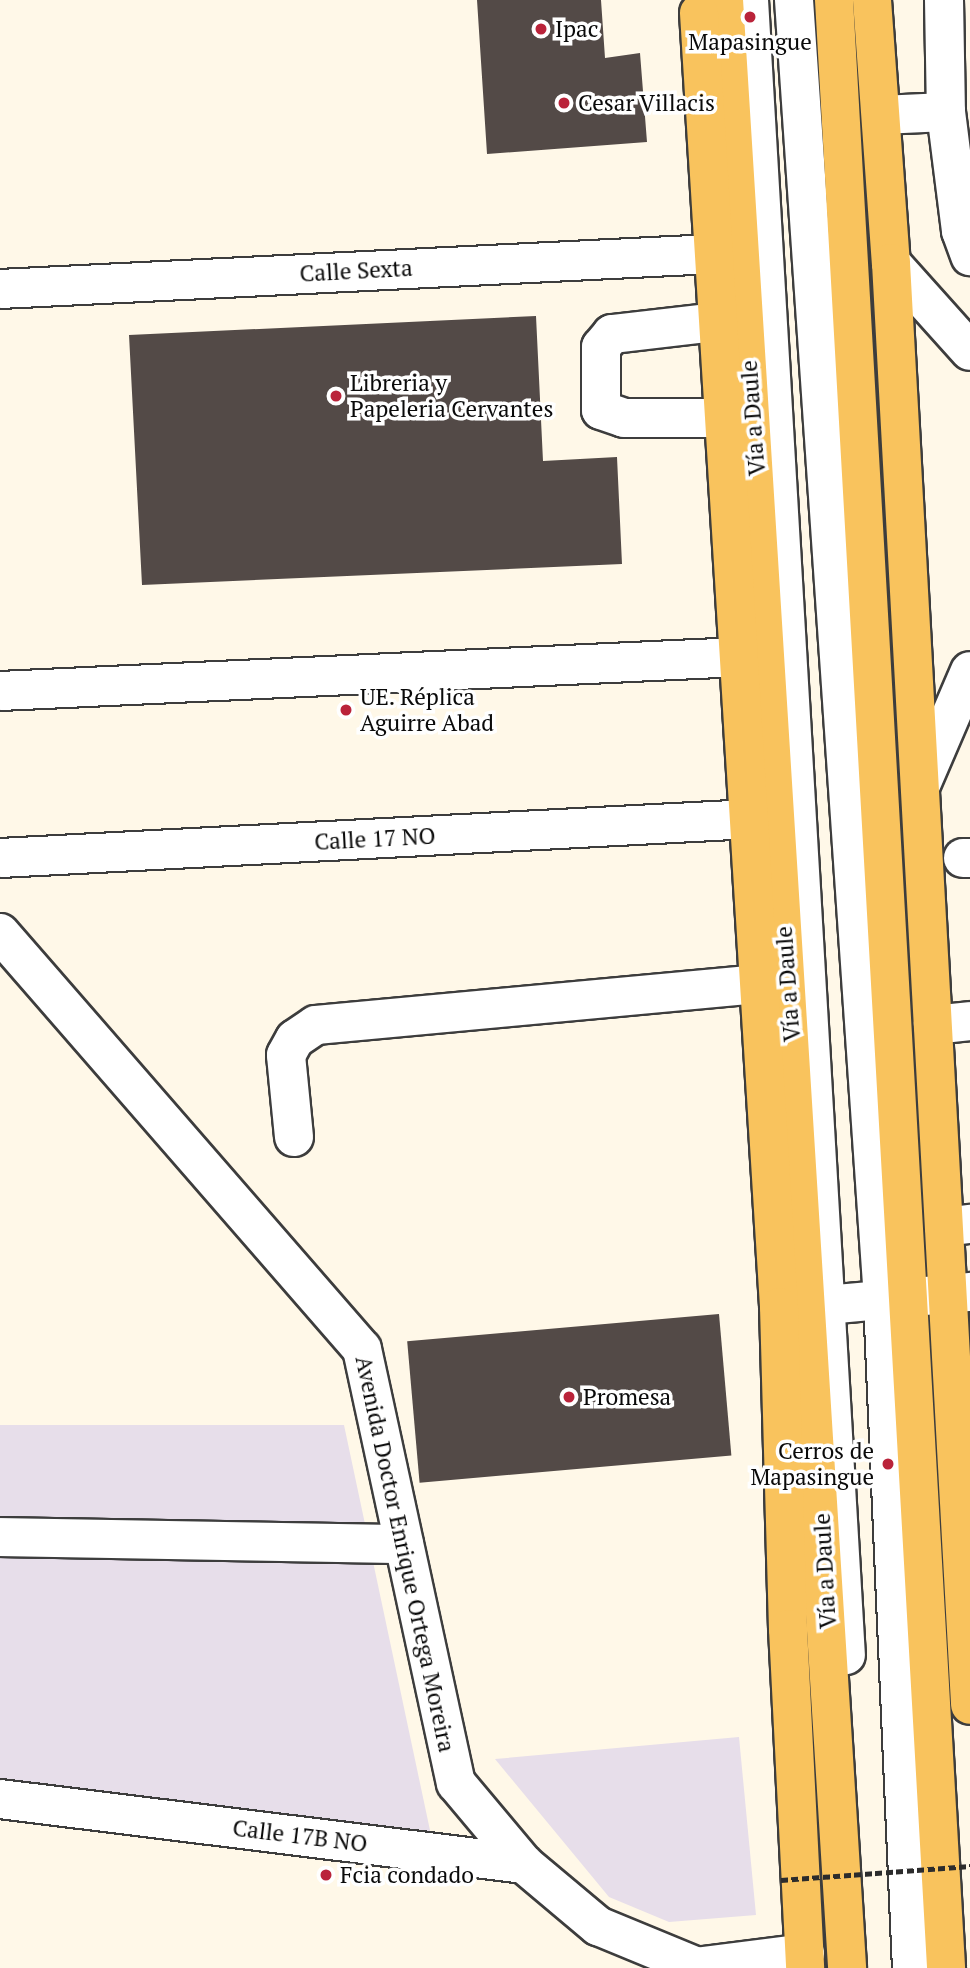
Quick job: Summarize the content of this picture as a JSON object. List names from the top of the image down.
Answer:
{
  "streets": {
    "main road": ["Vía a Daule"],
    "street": [
      "Calle Sexta",
      "Calle 17 NO",
      "Avenida Doctor Enrique Ortega Moreira",
      "Calle 17B NO"
    ]
  },
  "crossings": [
    ["Calle Sexta", "Vía a Daule"],
    ["Vía a Daule", "Calle 17 NO"],
    ["Avenida Doctor Enrique Ortega Moreira", "Calle 17B NO"]
  ],
  "places": [
    "Mapasingue",
    "Ipac",
    "Cesar Villacis",
    "Libreria y Papeleria Cervantes",
    "UE. Réplica Aguirre Abad",
    "Promesa",
    "Cerros de Mapasingue",
    "Fcia condado"
  ]
}
